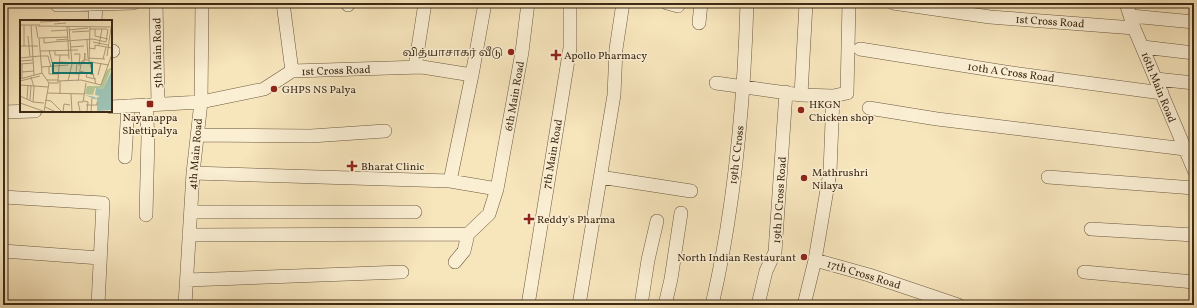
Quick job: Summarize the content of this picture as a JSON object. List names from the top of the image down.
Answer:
{
  "streets": {
    "street": [
      "1st Cross Road",
      "5th Main Road",
      "10th A Cross Road",
      "16th Main Road",
      "6th Main Road",
      "4th Main Road",
      "7th Main Road",
      "19th C Cross",
      "19th D Cross Road",
      "17th Cross Road"
    ]
  },
  "crossings": [
    ["1st Cross Road", "5th Main Road"],
    ["1st Cross Road", "16th Main Road"],
    ["1st Cross Road", "4th Main Road"],
    ["10th A Cross Road", "16th Main Road"]
  ],
  "places": {
    "other": [
      "வித்யாசாகர் வீடு",
      "GHPS NS Palya",
      "HKGN Chicken shop",
      "Mathrushri Nilaya",
      "North Indian Restaurant"
    ],
    "health": ["Apollo Pharmacy", "Bharat Clinic", "Reddy's Pharma"],
    "transit": ["Nayanappa Shettipalya"]
  }
}
